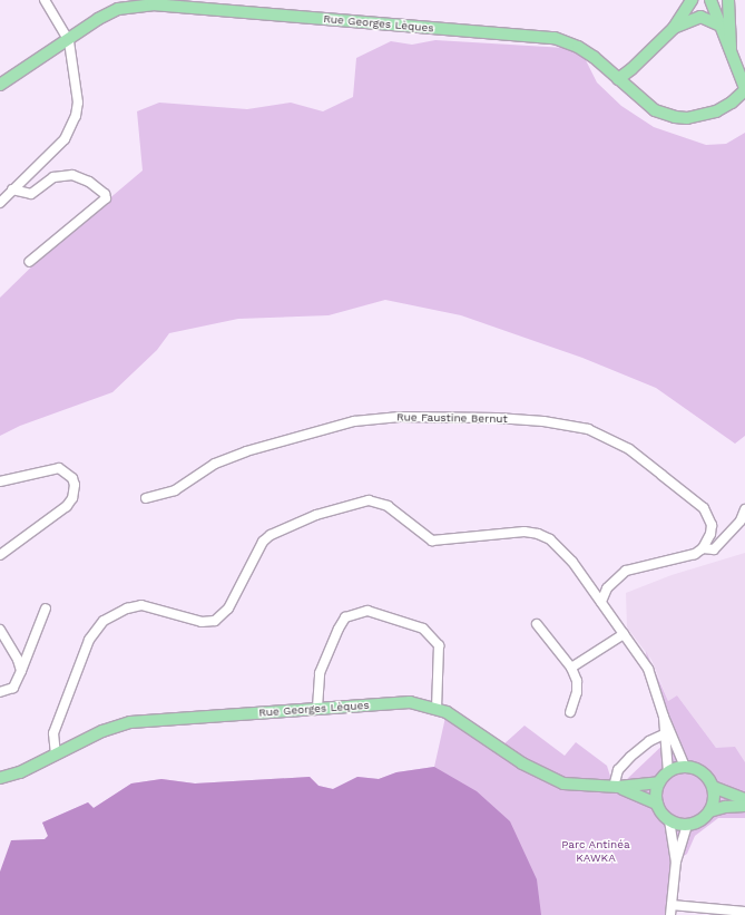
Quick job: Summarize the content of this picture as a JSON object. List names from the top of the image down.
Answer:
{
  "streets": {
    "main road": ["Rue Georges Lèques"],
    "street": ["Rue Faustine Bernut"]
  },
  "parks": ["Parc Antinéa KAWKA"]
}
